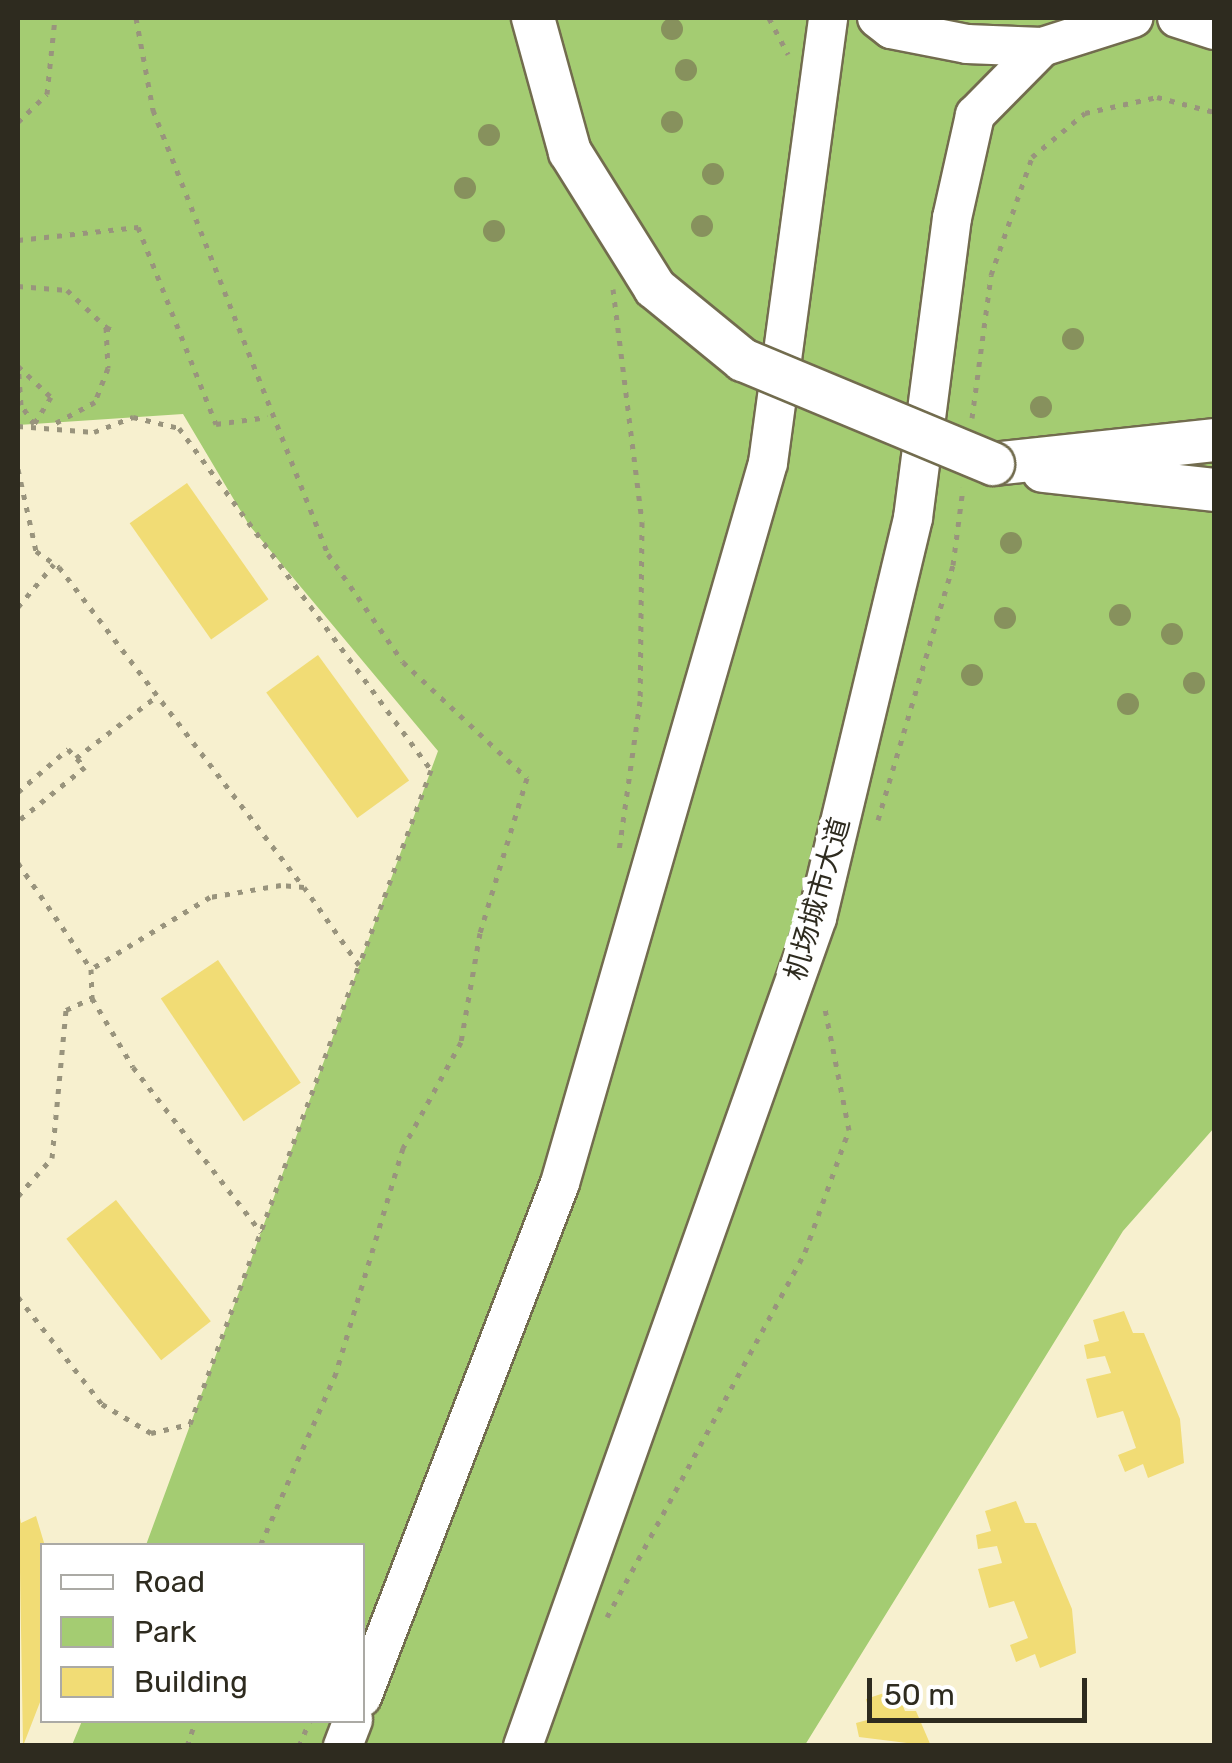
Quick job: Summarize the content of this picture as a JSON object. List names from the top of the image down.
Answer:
{
  "streets": {
    "main road": ["机场城市大道"]
  },
  "legend": ["Road", "Park", "Building"],
  "scale_bar": "50 m"
}
